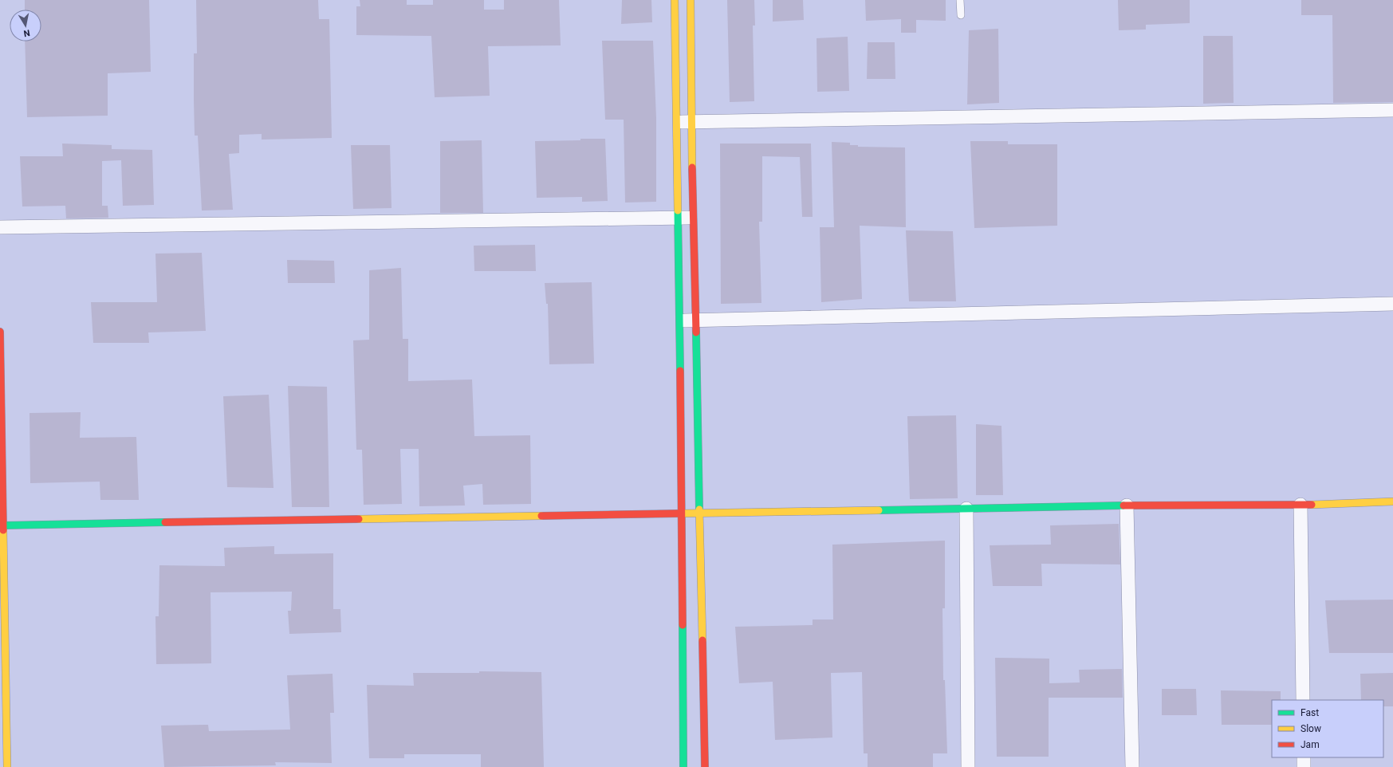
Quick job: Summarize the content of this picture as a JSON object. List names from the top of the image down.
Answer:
{
  "legend": ["Fast", "Slow", "Jam"],
  "north": "bottom"
}
